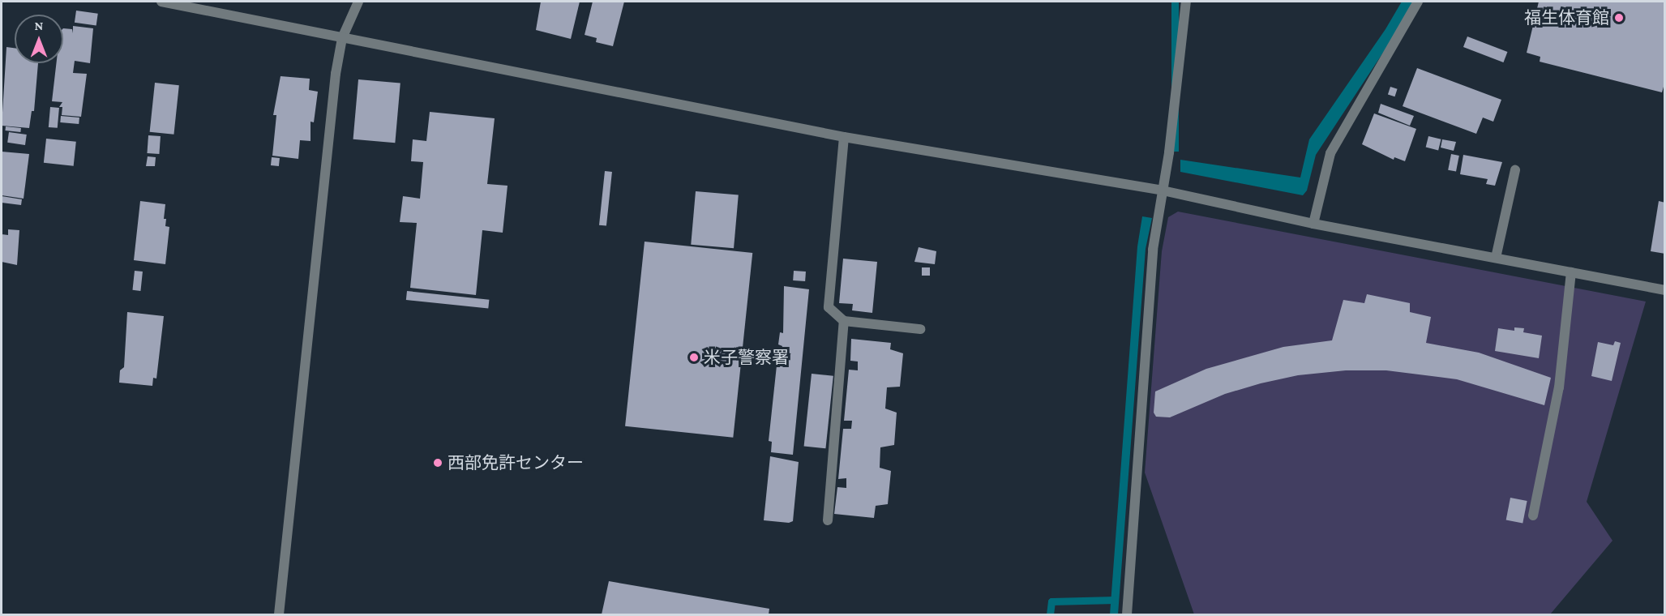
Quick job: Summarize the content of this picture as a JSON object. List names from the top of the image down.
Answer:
{
  "places": ["福生体育館", "米子警察署", "西部免許センター"],
  "north": "top"
}
